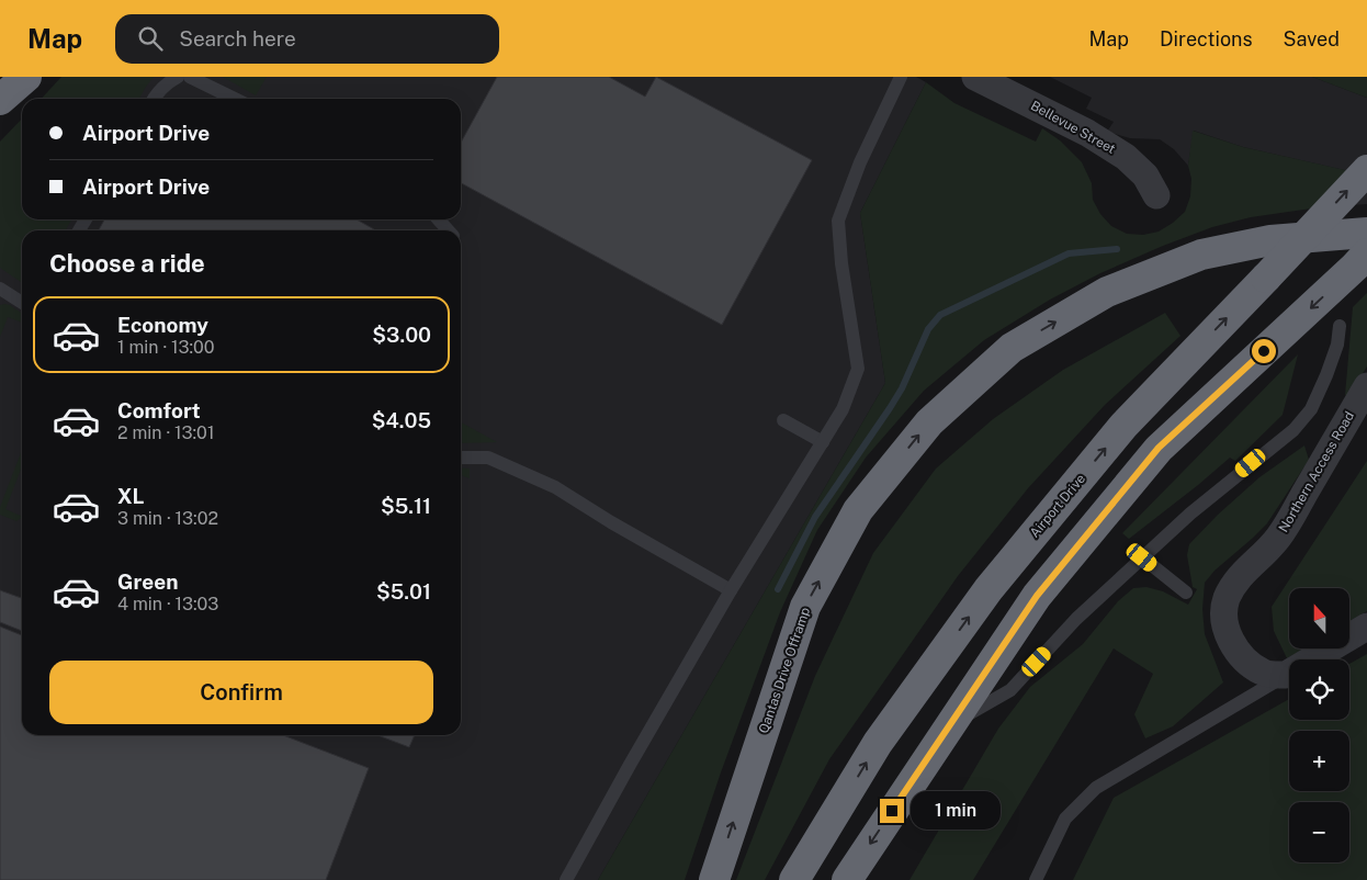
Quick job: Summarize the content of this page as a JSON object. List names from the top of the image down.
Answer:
{
  "streets": {
    "highway": ["Airport Drive", "Qantas Drive Offramp"],
    "street": ["Bellevue Street", "Northern Access Road"]
  },
  "north": "top",
  "page": {
    "header": "Map",
    "search": "Search here",
    "nav": ["Map", "Directions", "Saved"],
    "banner": ["Airport Drive", "Airport Drive"],
    "heading": "Choose a ride",
    "list": [
      {
        "name": "Economy",
        "note": "1 min · 13:00",
        "value": "$3.00"
      },
      {
        "name": "Comfort",
        "note": "2 min · 13:01",
        "value": "$4.05"
      },
      {
        "name": "XL",
        "note": "3 min · 13:02",
        "value": "$5.11"
      },
      {
        "name": "Green",
        "note": "4 min · 13:03",
        "value": "$5.01"
      }
    ],
    "map_buttons": ["+", "−"],
    "buttons": "Confirm",
    "bubble": "1 min"
  }
}
